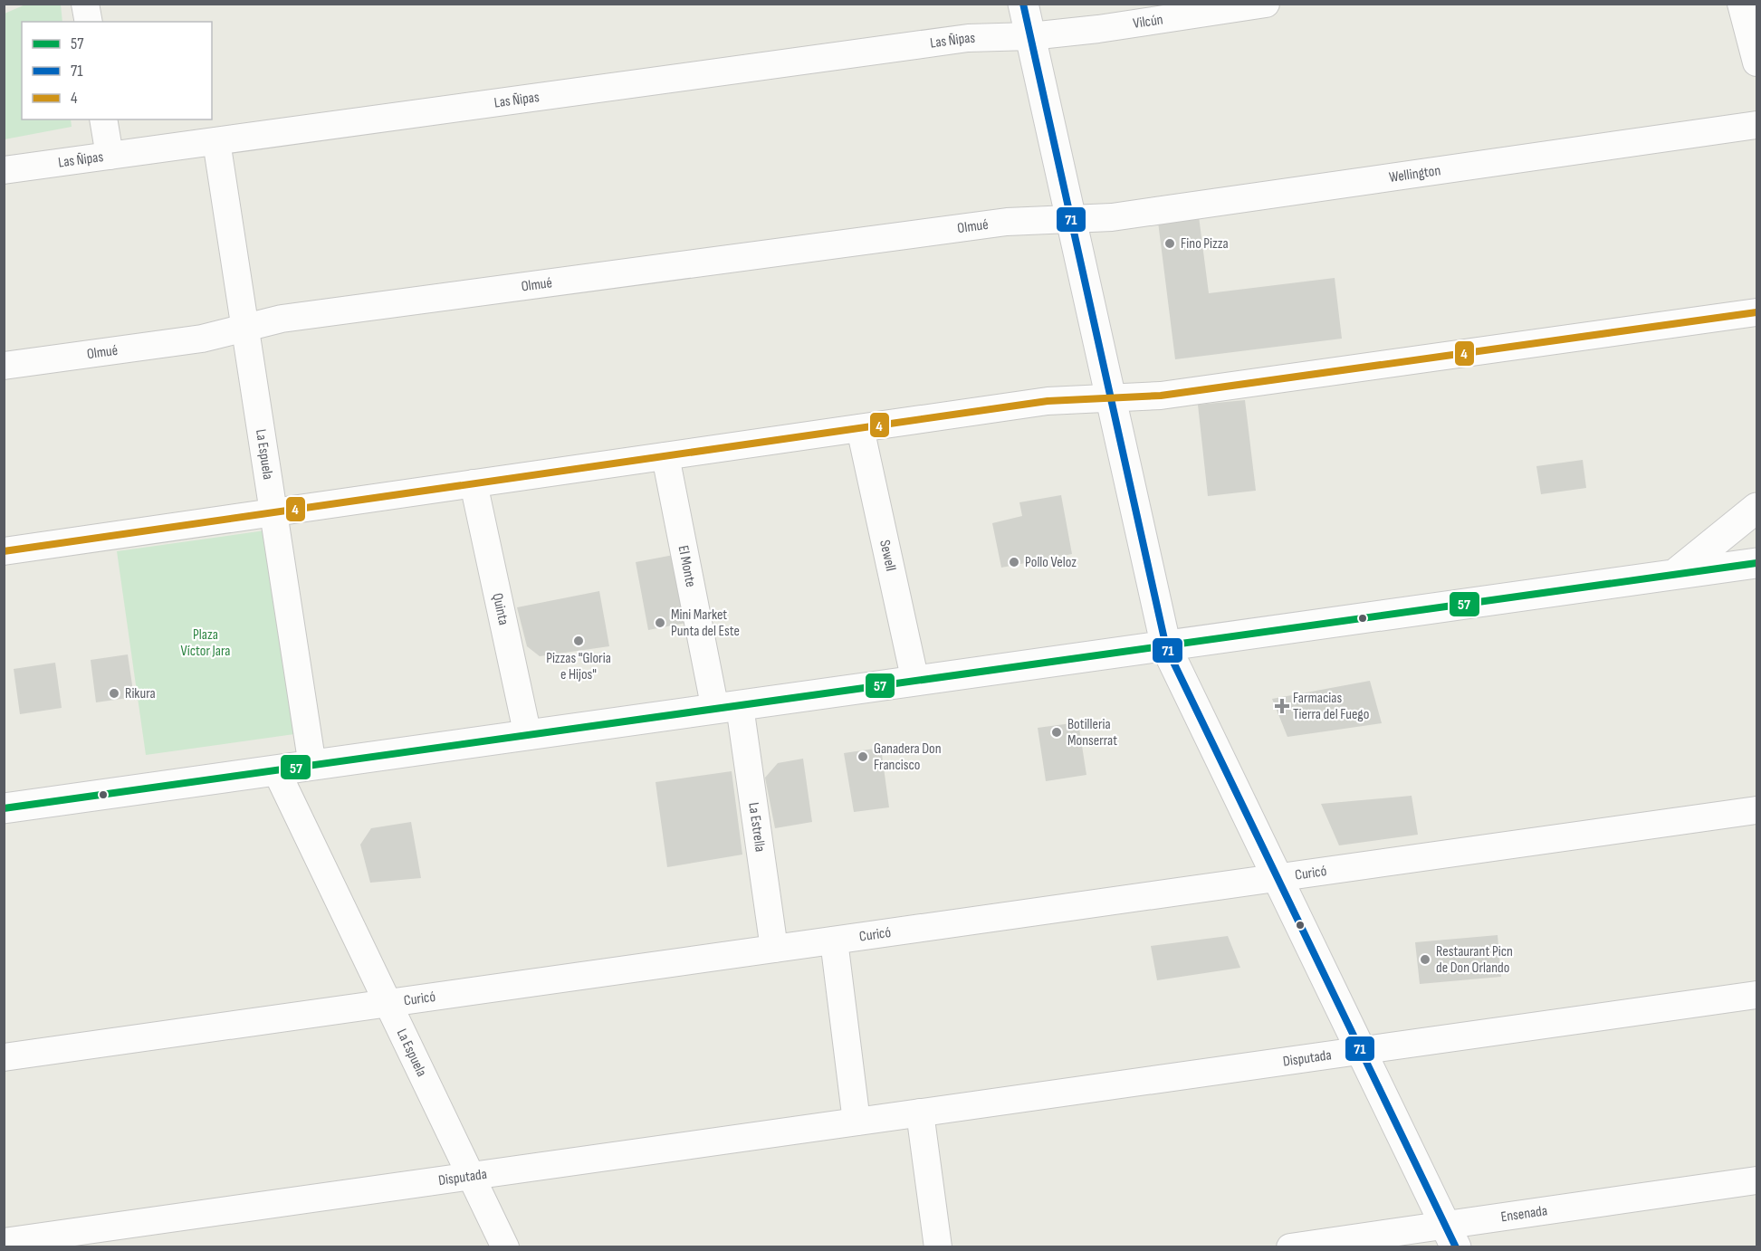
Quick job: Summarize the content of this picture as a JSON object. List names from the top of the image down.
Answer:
{
  "streets": {
    "street": [
      "Vilcún",
      "Las Ñipas",
      "Wellington",
      "Olmué",
      "La Espuela",
      "Sewell",
      "El Monte",
      "Quinta",
      "La Estrella",
      "Curicó",
      "Disputada",
      "Ensenada"
    ]
  },
  "crossings": [
    ["Vilcún", "Las Ñipas"],
    ["Las Ñipas", "La Espuela"],
    ["Wellington", "Olmué"],
    ["Olmué", "La Espuela"],
    ["La Espuela", "Curicó"],
    ["La Espuela", "Disputada"],
    ["El Monte", "La Estrella"],
    ["La Estrella", "Curicó"]
  ],
  "parks": ["Plaza Víctor Jara"],
  "places": {
    "other": [
      "Fino Pizza",
      "Pollo Veloz",
      "Mini Market Punta del Este",
      "Pizzas \"Gloria e Hijos\"",
      "Rikura",
      "Botilleria Monserrat",
      "Ganadera Don Francisco",
      "Restaurant Picn de Don Orlando"
    ],
    "health": ["Farmacias Tierra del Fuego"]
  },
  "lines": ["transit line 71", "transit line 4", "transit line 57"],
  "legend": ["57", "71", "4"]
}
